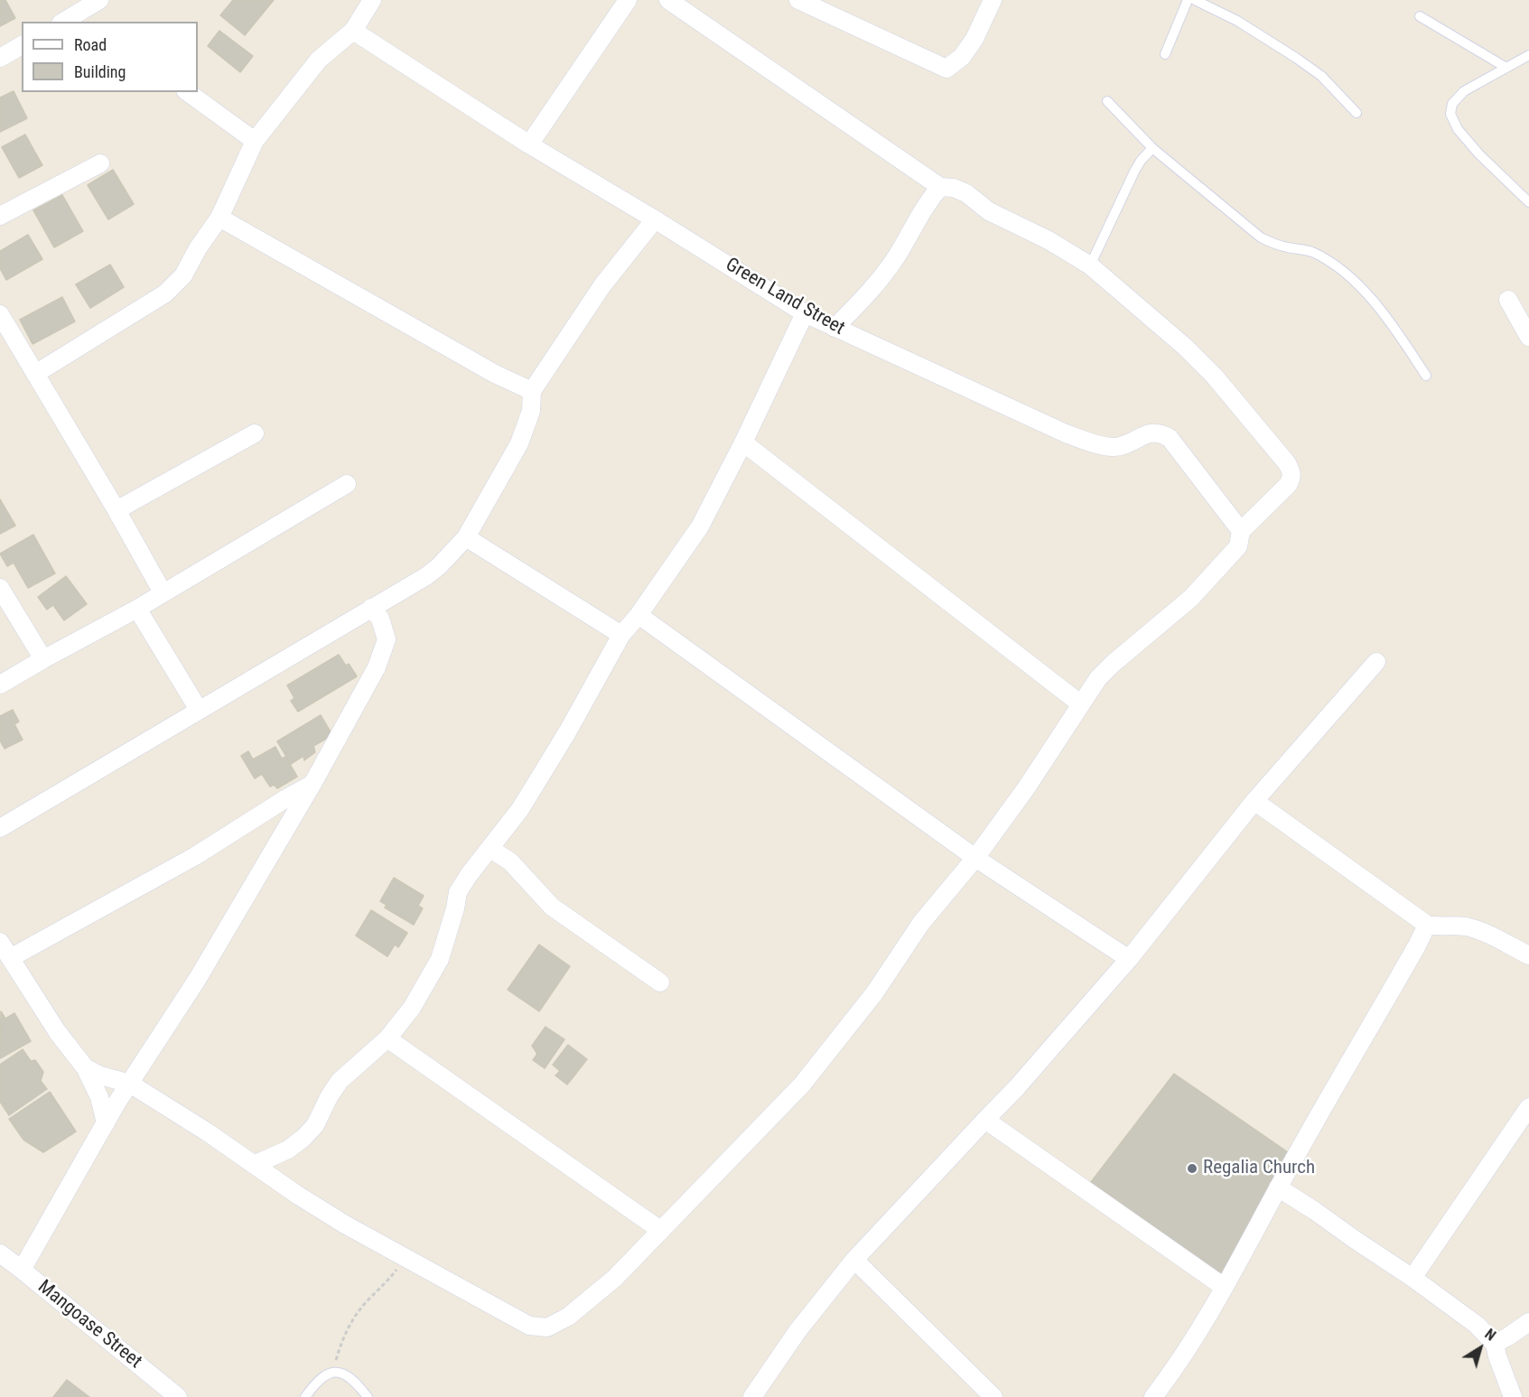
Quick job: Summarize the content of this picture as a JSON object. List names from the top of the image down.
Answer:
{
  "streets": {
    "street": ["Green Land Street", "Mangoase Street"]
  },
  "places": ["Regalia Church"],
  "legend": ["Road", "Building"],
  "north": "top right"
}
